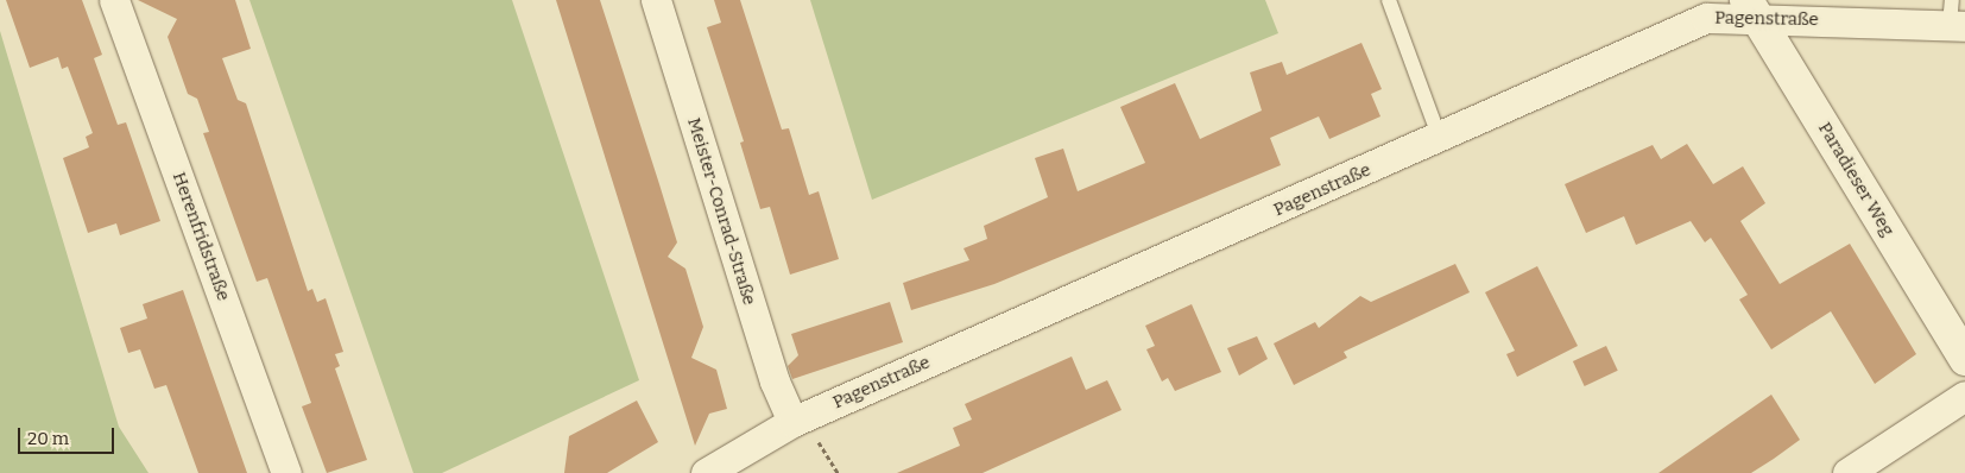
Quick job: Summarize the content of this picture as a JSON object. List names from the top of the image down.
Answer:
{
  "streets": {
    "street": [
      "Pagenstraße",
      "Paradieser Weg",
      "Meister-Conrad-Straße",
      "Herenfridstraße"
    ]
  },
  "crossings": [
    ["Pagenstraße", "Paradieser Weg"],
    ["Pagenstraße", "Meister-Conrad-Straße"]
  ],
  "scale_bar": "20 m"
}
